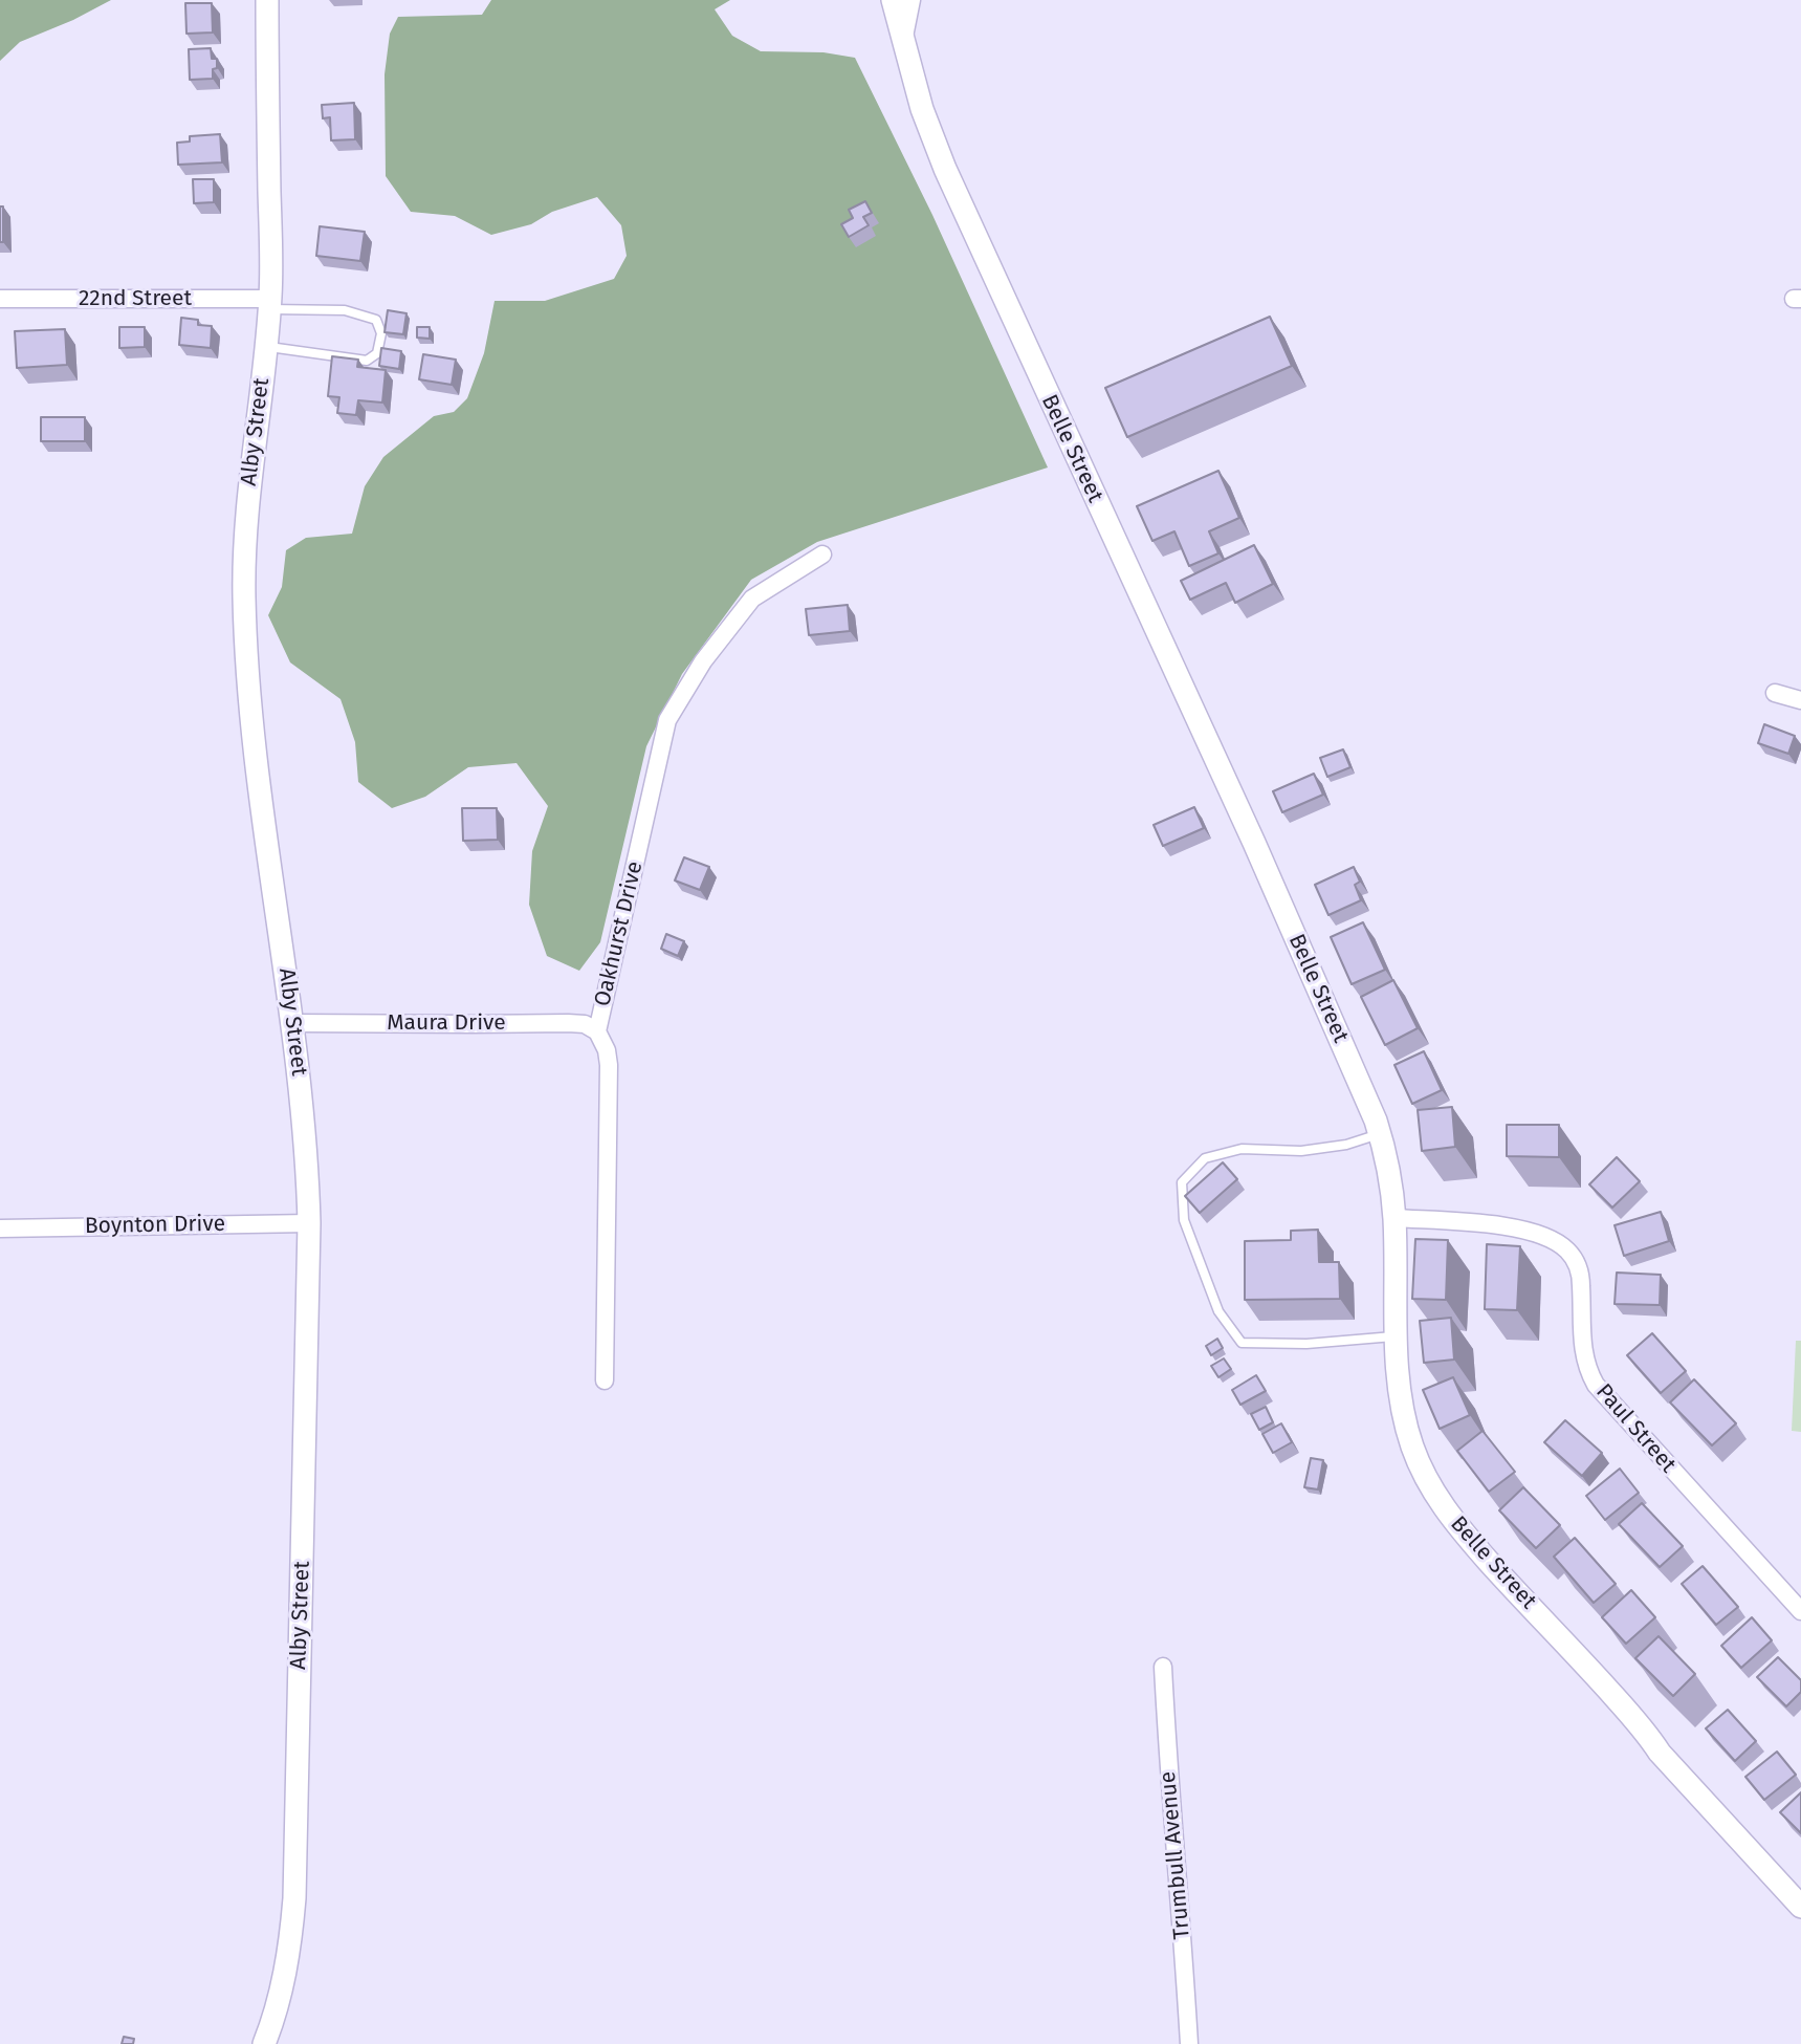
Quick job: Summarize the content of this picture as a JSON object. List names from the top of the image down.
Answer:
{
  "streets": {
    "street": [
      "22nd Street",
      "Alby Street",
      "Belle Street",
      "Oakhurst Drive",
      "Maura Drive",
      "Boynton Drive",
      "Paul Street",
      "Trumbull Avenue"
    ]
  },
  "crossings": [
    ["22nd Street", "Alby Street"],
    ["Alby Street", "Maura Drive"],
    ["Alby Street", "Boynton Drive"],
    ["Belle Street", "Paul Street"],
    ["Oakhurst Drive", "Maura Drive"]
  ]
}
